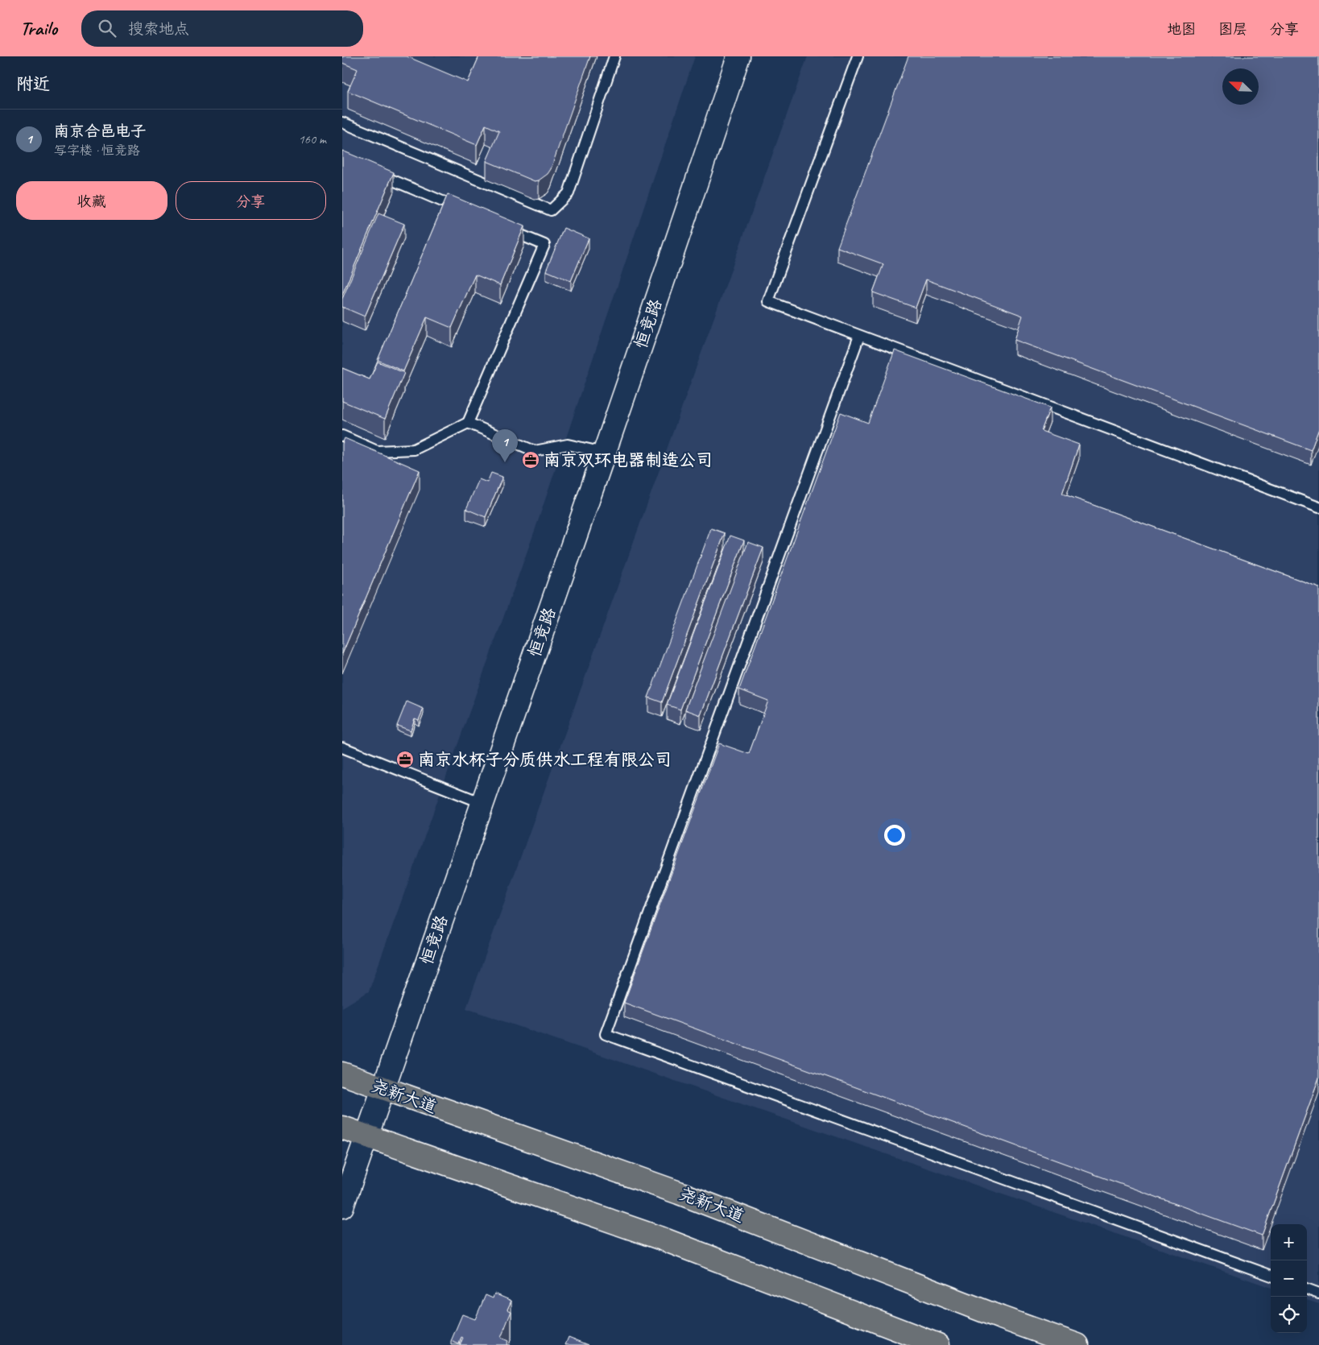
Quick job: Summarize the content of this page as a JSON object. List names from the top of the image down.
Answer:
{
  "streets": {
    "main road": ["尧新大道"],
    "street": ["恒竞路"]
  },
  "crossings": [
    ["恒竞路", "尧新大道"]
  ],
  "places": {
    "office": ["南京双环电器制造公司", "南京水杯子分质供水工程有限公司"]
  },
  "north": "top left",
  "page": {
    "header": "Trailo",
    "search": "搜索地点",
    "nav": ["地图", "图层", "分享"],
    "heading": "附近",
    "list": [
      {
        "mark": "1",
        "name": "南京合邑电子",
        "note": "写字楼 · 恒竞路",
        "value": "160 m"
      }
    ],
    "buttons": ["收藏", "分享"],
    "pins": "1",
    "map_buttons": ["+", "−"]
  }
}
